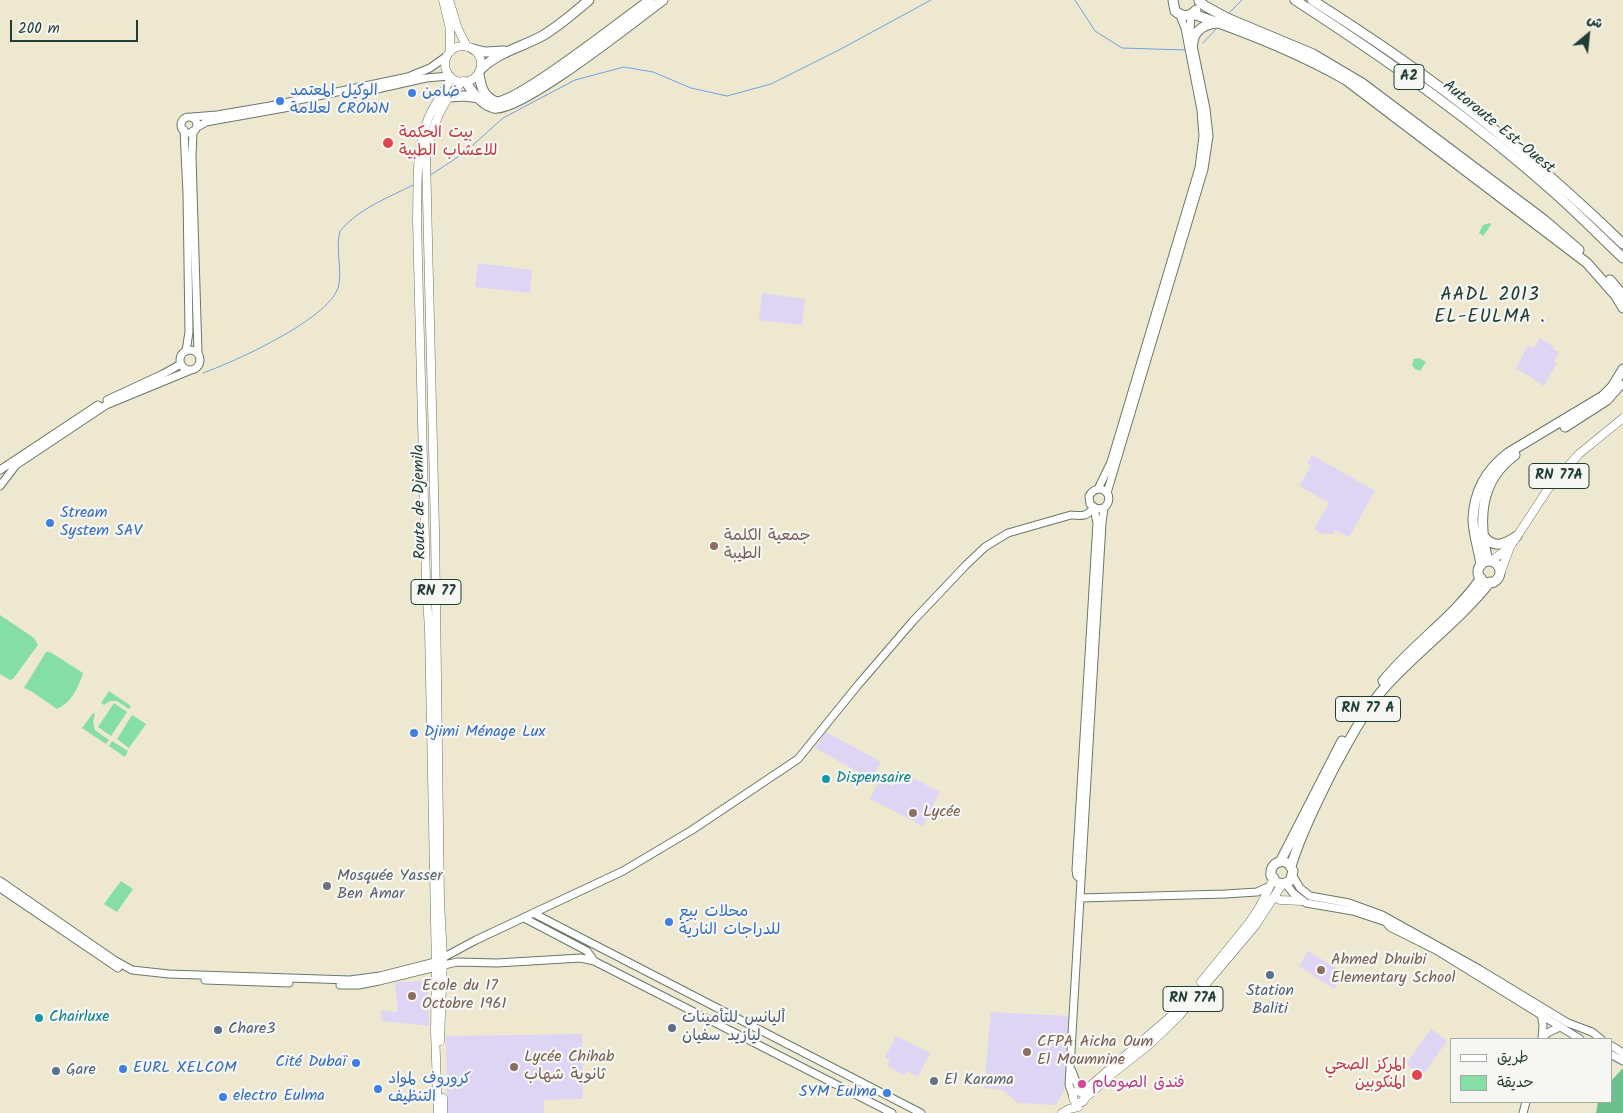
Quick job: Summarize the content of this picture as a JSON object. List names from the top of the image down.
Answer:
{
  "streets": {
    "highway": ["A2", "Autoroute Est-Ouest", "RN 77 A"],
    "main road": ["RN 77A", "Route de Djemila", "RN 77"]
  },
  "crossings": [
    ["RN 77A", "RN 77 A"]
  ],
  "districts": ["AADL 2013 EL-EULMA ."],
  "places": [
    "ضامن",
    "الوكيل المعتمد لعلامة CROWN",
    "بيت الحكمة للاعشاب الطبية",
    "Stream System SAV",
    "جمعية الكلمة الطيبة",
    "Djimi Ménage Lux",
    "Dispensaire",
    "Lycée",
    "Mosquée Yasser Ben Amar",
    "محلات بيع للدراجات النارية",
    "Ahmed Dhuibi Elementary School",
    "Station Baliti",
    "Ecole du 17 Octobre 1961",
    "Chairluxe",
    "أليانس للتأمينات ليازيد سفيان",
    "Chare3",
    "CFPA Aicha Oum El Moumnine",
    "Cité Dubaï",
    "Lycée Chihab ثانوية شهاب",
    "EURL XELCOM",
    "Gare",
    "المركز الصحي المنكوبين",
    "El Karama",
    "فندق الصومام",
    "كروروف لمواد التنظيف",
    "SYM Eulma",
    "electro Eulma"
  ],
  "legend": ["طريق", "حديقة"],
  "scale_bar": "200 m",
  "north": "top right"
}
